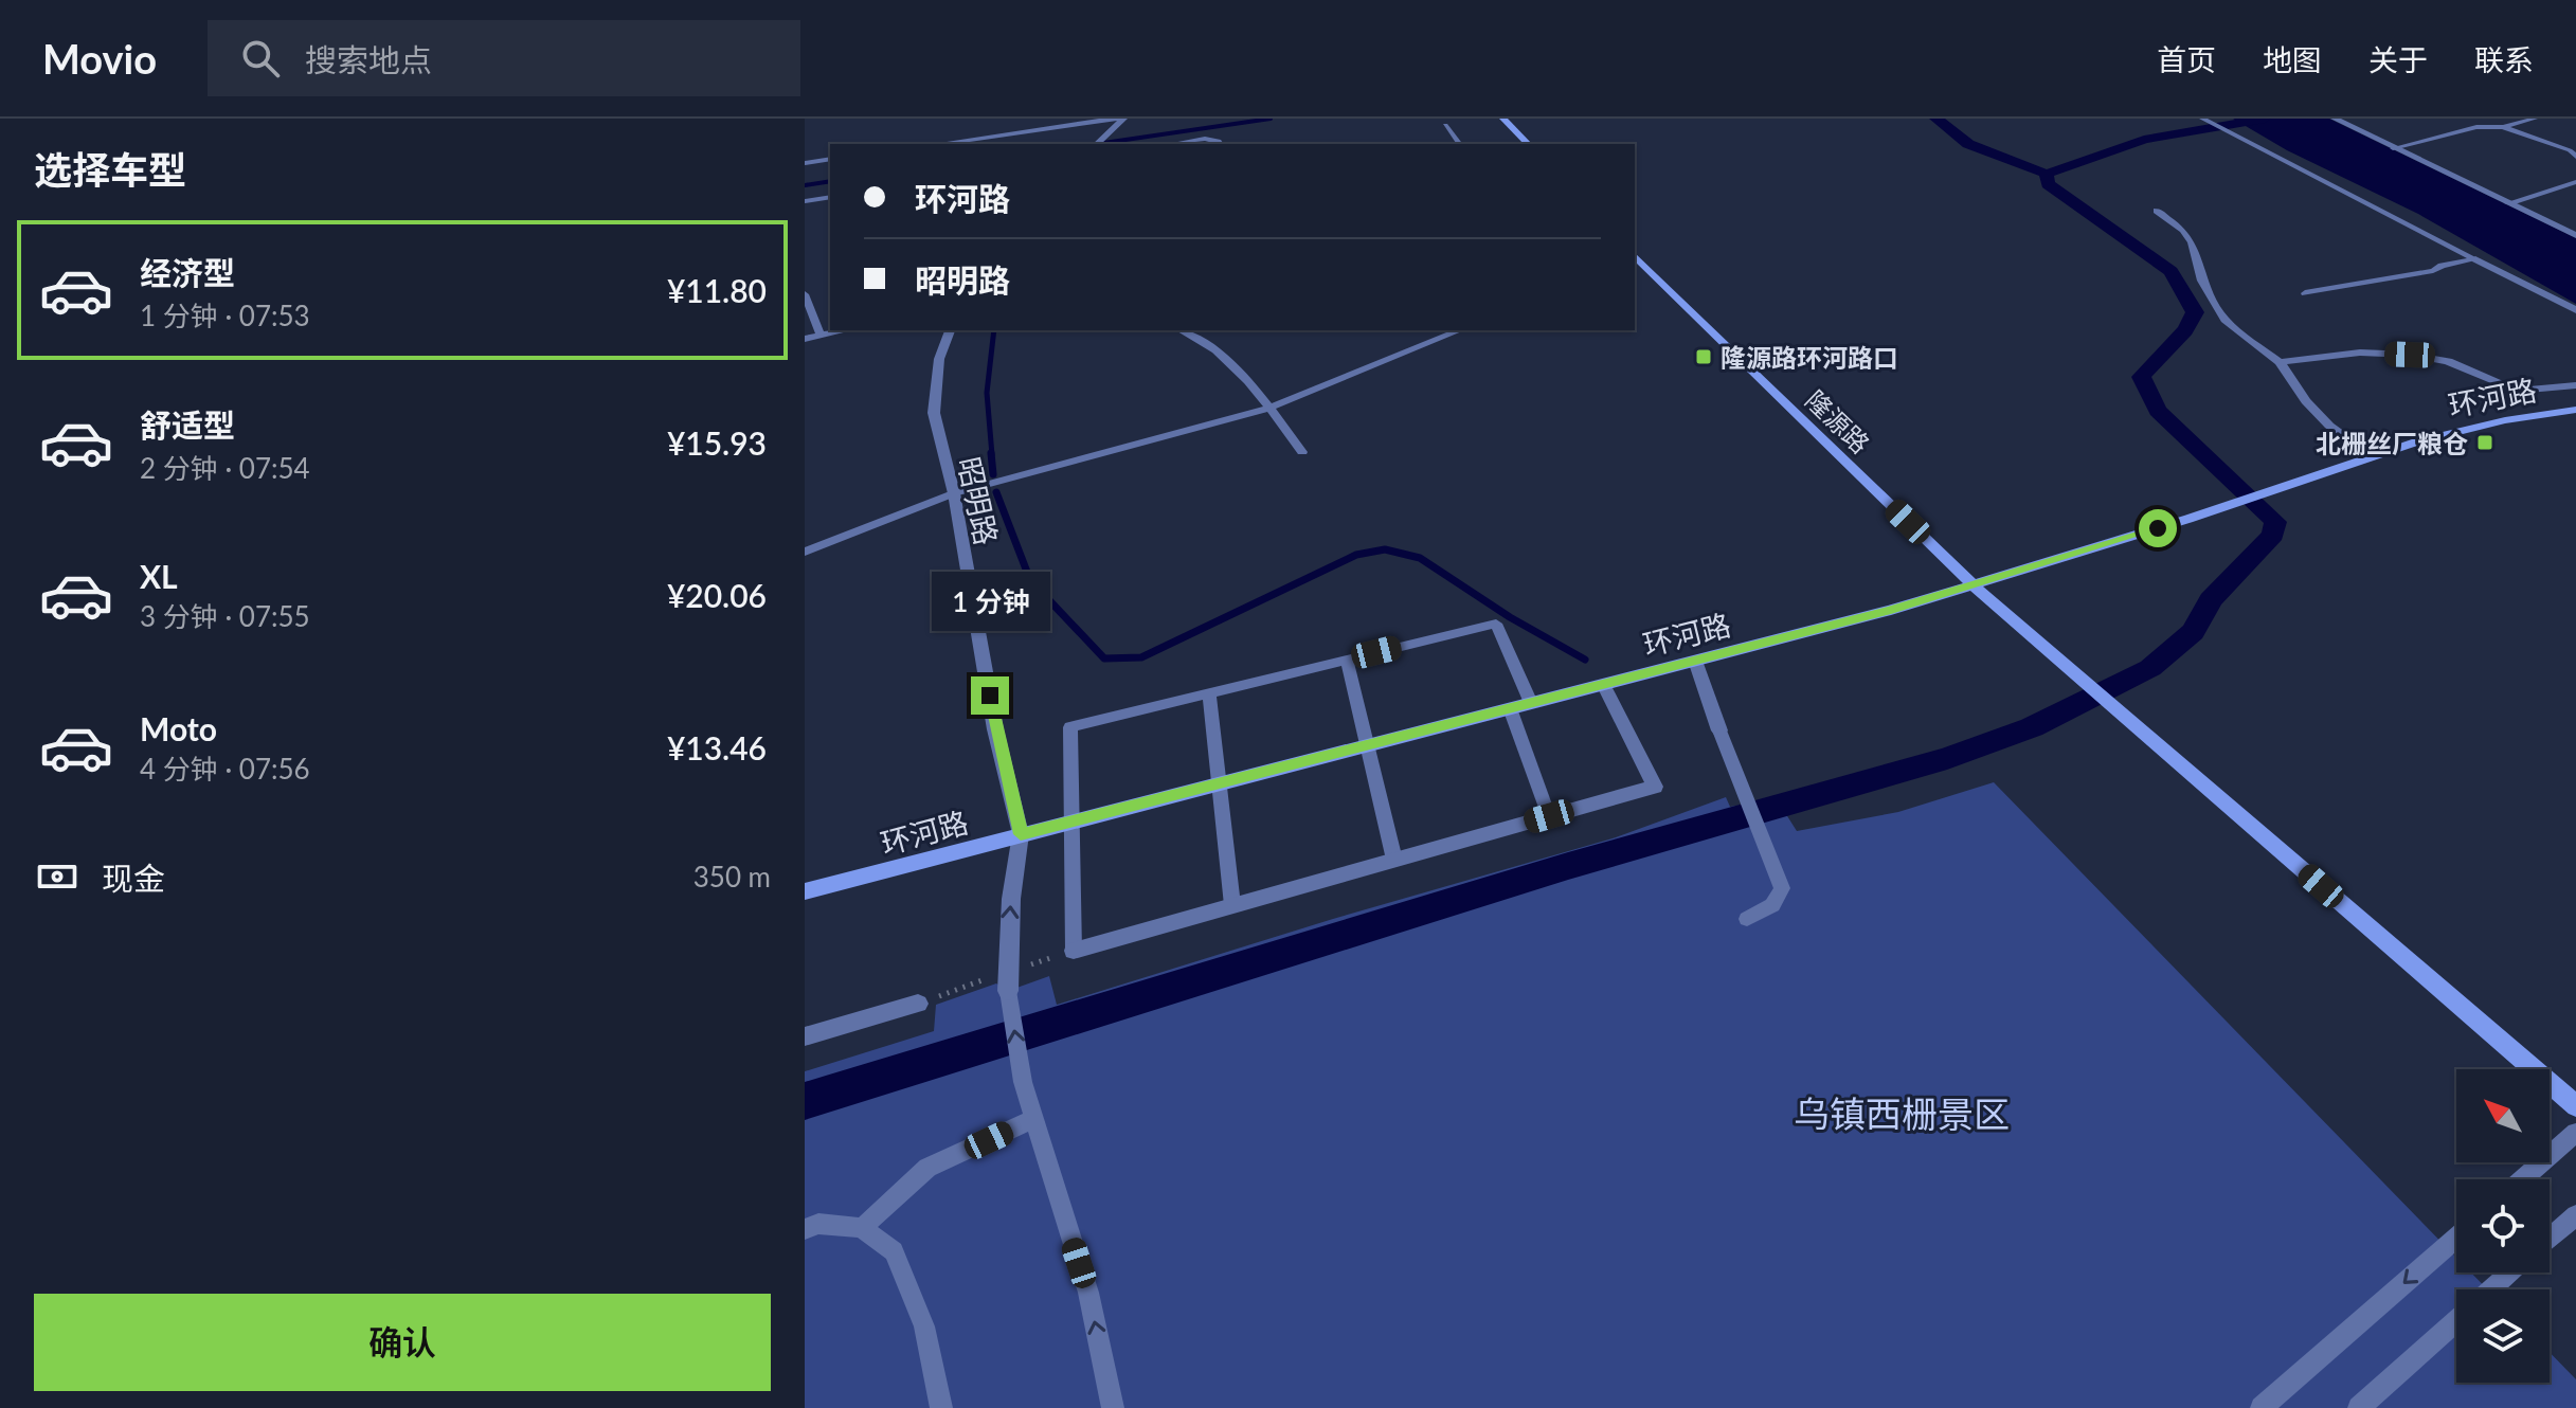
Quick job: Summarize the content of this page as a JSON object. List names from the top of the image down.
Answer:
{
  "streets": {
    "street": ["环河路", "隆源路", "昭明路"]
  },
  "crossings": [
    ["环河路", "隆源路"],
    ["环河路", "昭明路"]
  ],
  "parks": ["乌镇西栅景区"],
  "places": {
    "transit": ["隆源路环河路口", "北栅丝厂粮仓"]
  },
  "north": "top left",
  "page": {
    "header": "Movio",
    "search": "搜索地点",
    "nav": [
      "首页",
      "地图",
      "关于",
      "联系"
    ],
    "heading": "选择车型",
    "banner": ["环河路", "昭明路"],
    "list": [
      {
        "name": "经济型",
        "note": "1 分钟 · 07:53",
        "value": "¥11.80"
      },
      {
        "name": "舒适型",
        "note": "2 分钟 · 07:54",
        "value": "¥15.93"
      },
      {
        "name": "XL",
        "note": "3 分钟 · 07:55",
        "value": "¥20.06"
      },
      {
        "name": "Moto",
        "note": "4 分钟 · 07:56",
        "value": "¥13.46"
      }
    ],
    "bubble": "1 分钟",
    "pay": ["现金", "350 m"],
    "buttons": "确认"
  }
}
